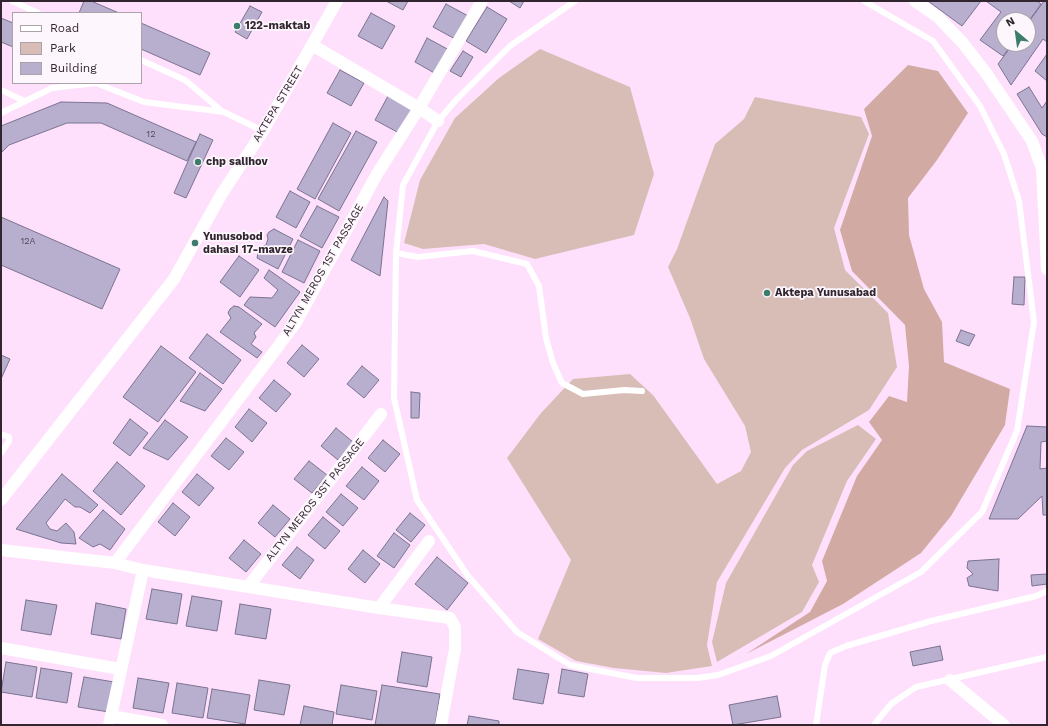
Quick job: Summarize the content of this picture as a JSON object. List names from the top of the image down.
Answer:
{
  "streets": {
    "street": ["AKTEPA STREET", "ALTYN MEROS 1ST PASSAGE", "ALTYN MEROS 3ST PASSAGE"]
  },
  "places": [
    "122-maktab",
    "chp salihov",
    "Yunusobod dahasi 17-mavze",
    "Aktepa Yunusabad"
  ],
  "house_numbers": ["12", "12A"],
  "legend": ["Road", "Park", "Building"],
  "north": "top left"
}
